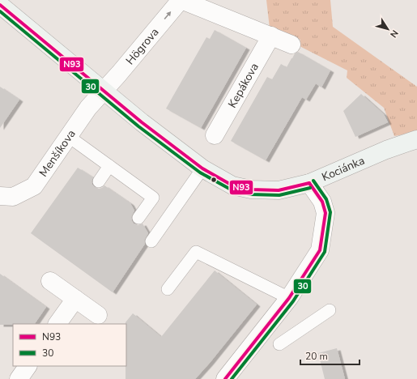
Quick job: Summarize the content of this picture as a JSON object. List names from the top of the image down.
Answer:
{
  "streets": {
    "street": [
      "Högrova",
      "Kepákova",
      "Menšíkova",
      "Kociánka"
    ]
  },
  "crossings": [
    ["Högrova", "Menšíkova"],
    ["Högrova", "Kociánka"],
    ["Menšíkova", "Kociánka"]
  ],
  "one_way": ["Högrova"],
  "lines": ["transit line N93", "transit line 30"],
  "legend": ["N93", "30"],
  "scale_bar": "20 m",
  "north": "bottom right"
}
